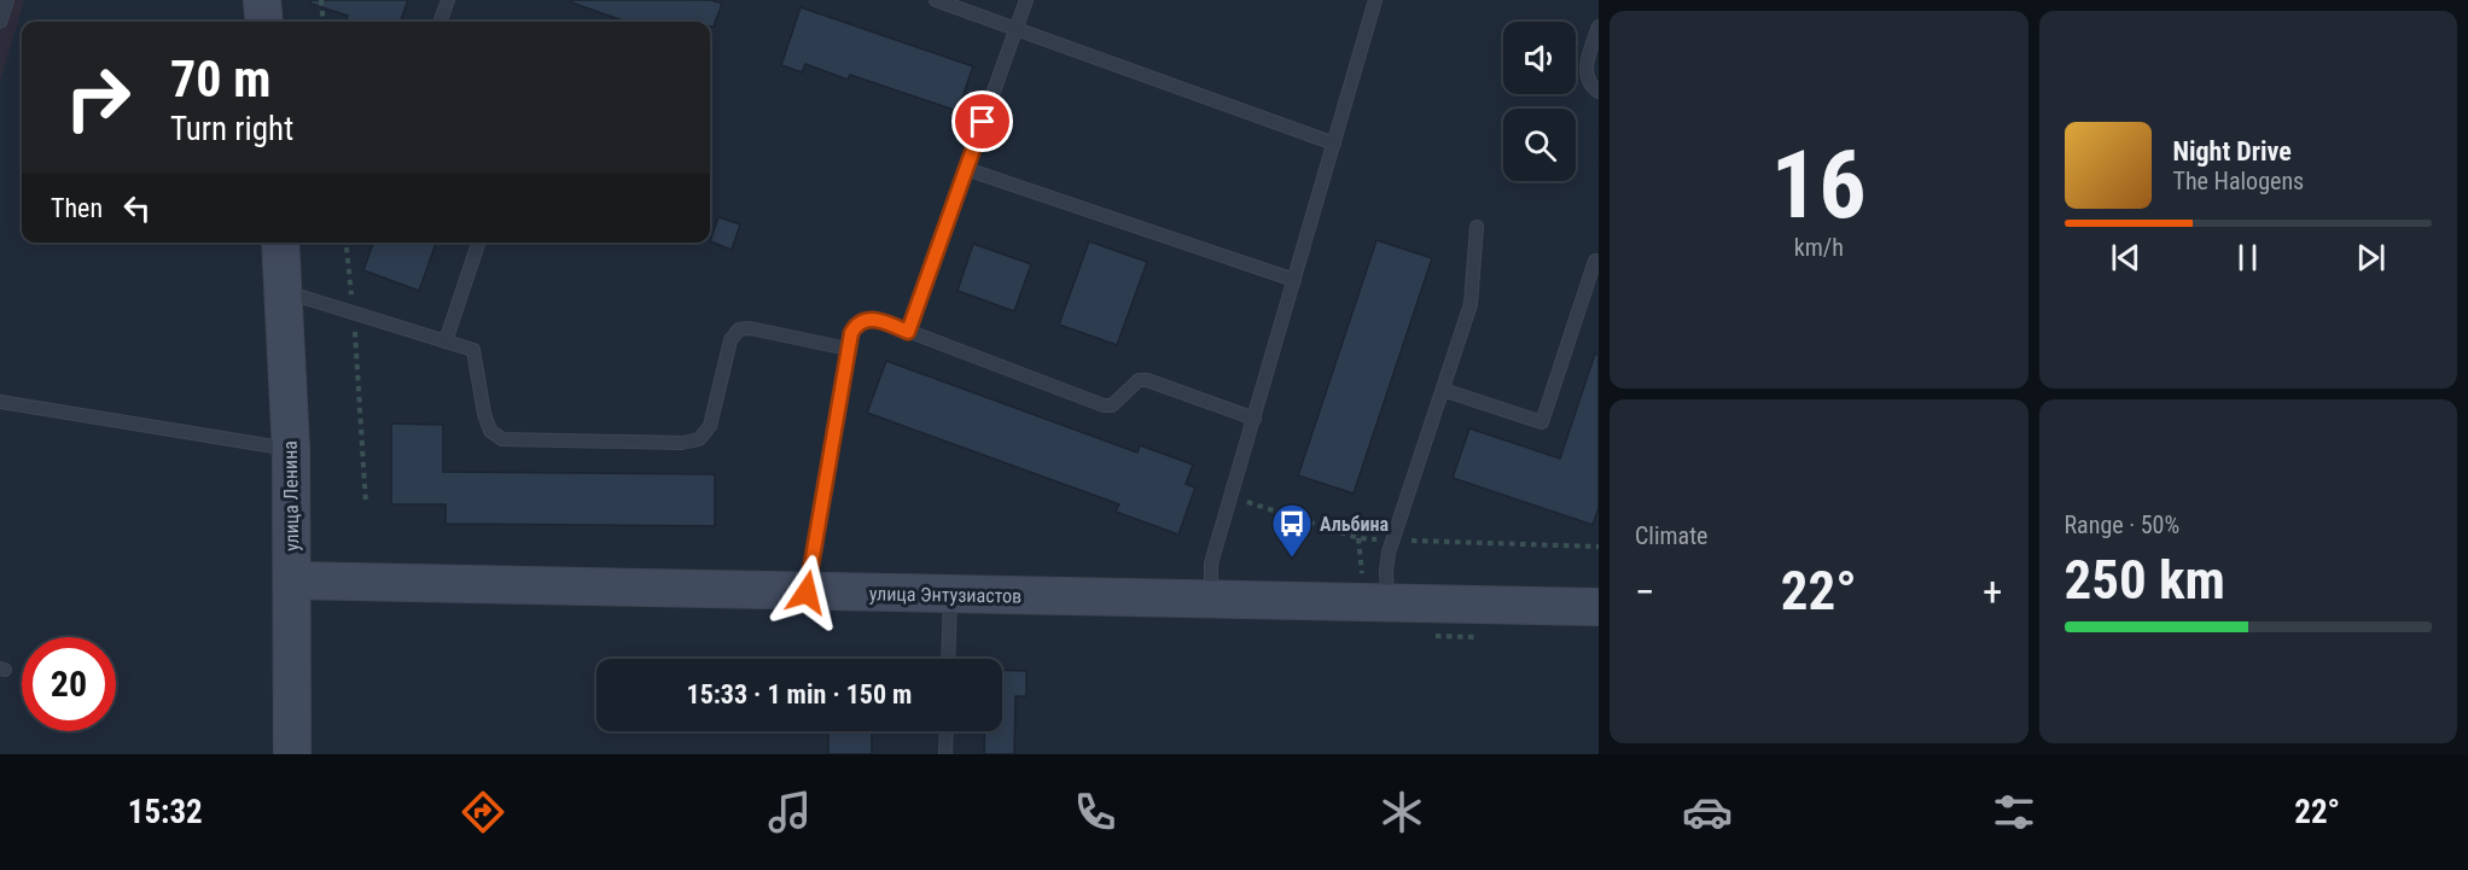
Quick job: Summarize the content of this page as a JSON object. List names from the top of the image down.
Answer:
{
  "streets": {
    "main road": ["улица Ленина", "улица Энтузиастов"]
  },
  "crossings": [
    ["улица Ленина", "улица Энтузиастов"]
  ],
  "places": {
    "bus stop": ["Альбина"]
  },
  "page": {
    "tile": [
      ["16", "km/h"],
      "Climate",
      ["Range · 50%", "250 km"]
    ],
    "turn": ["70 m", "Turn right"],
    "song": ["Night Drive", "The Halogens"],
    "then": "Then",
    "heat": ["−", "22°", "+"],
    "limit": "20",
    "trip": "15:33 · 1 min · 150 m",
    "tabs": ["15:32", "22°"]
  }
}
